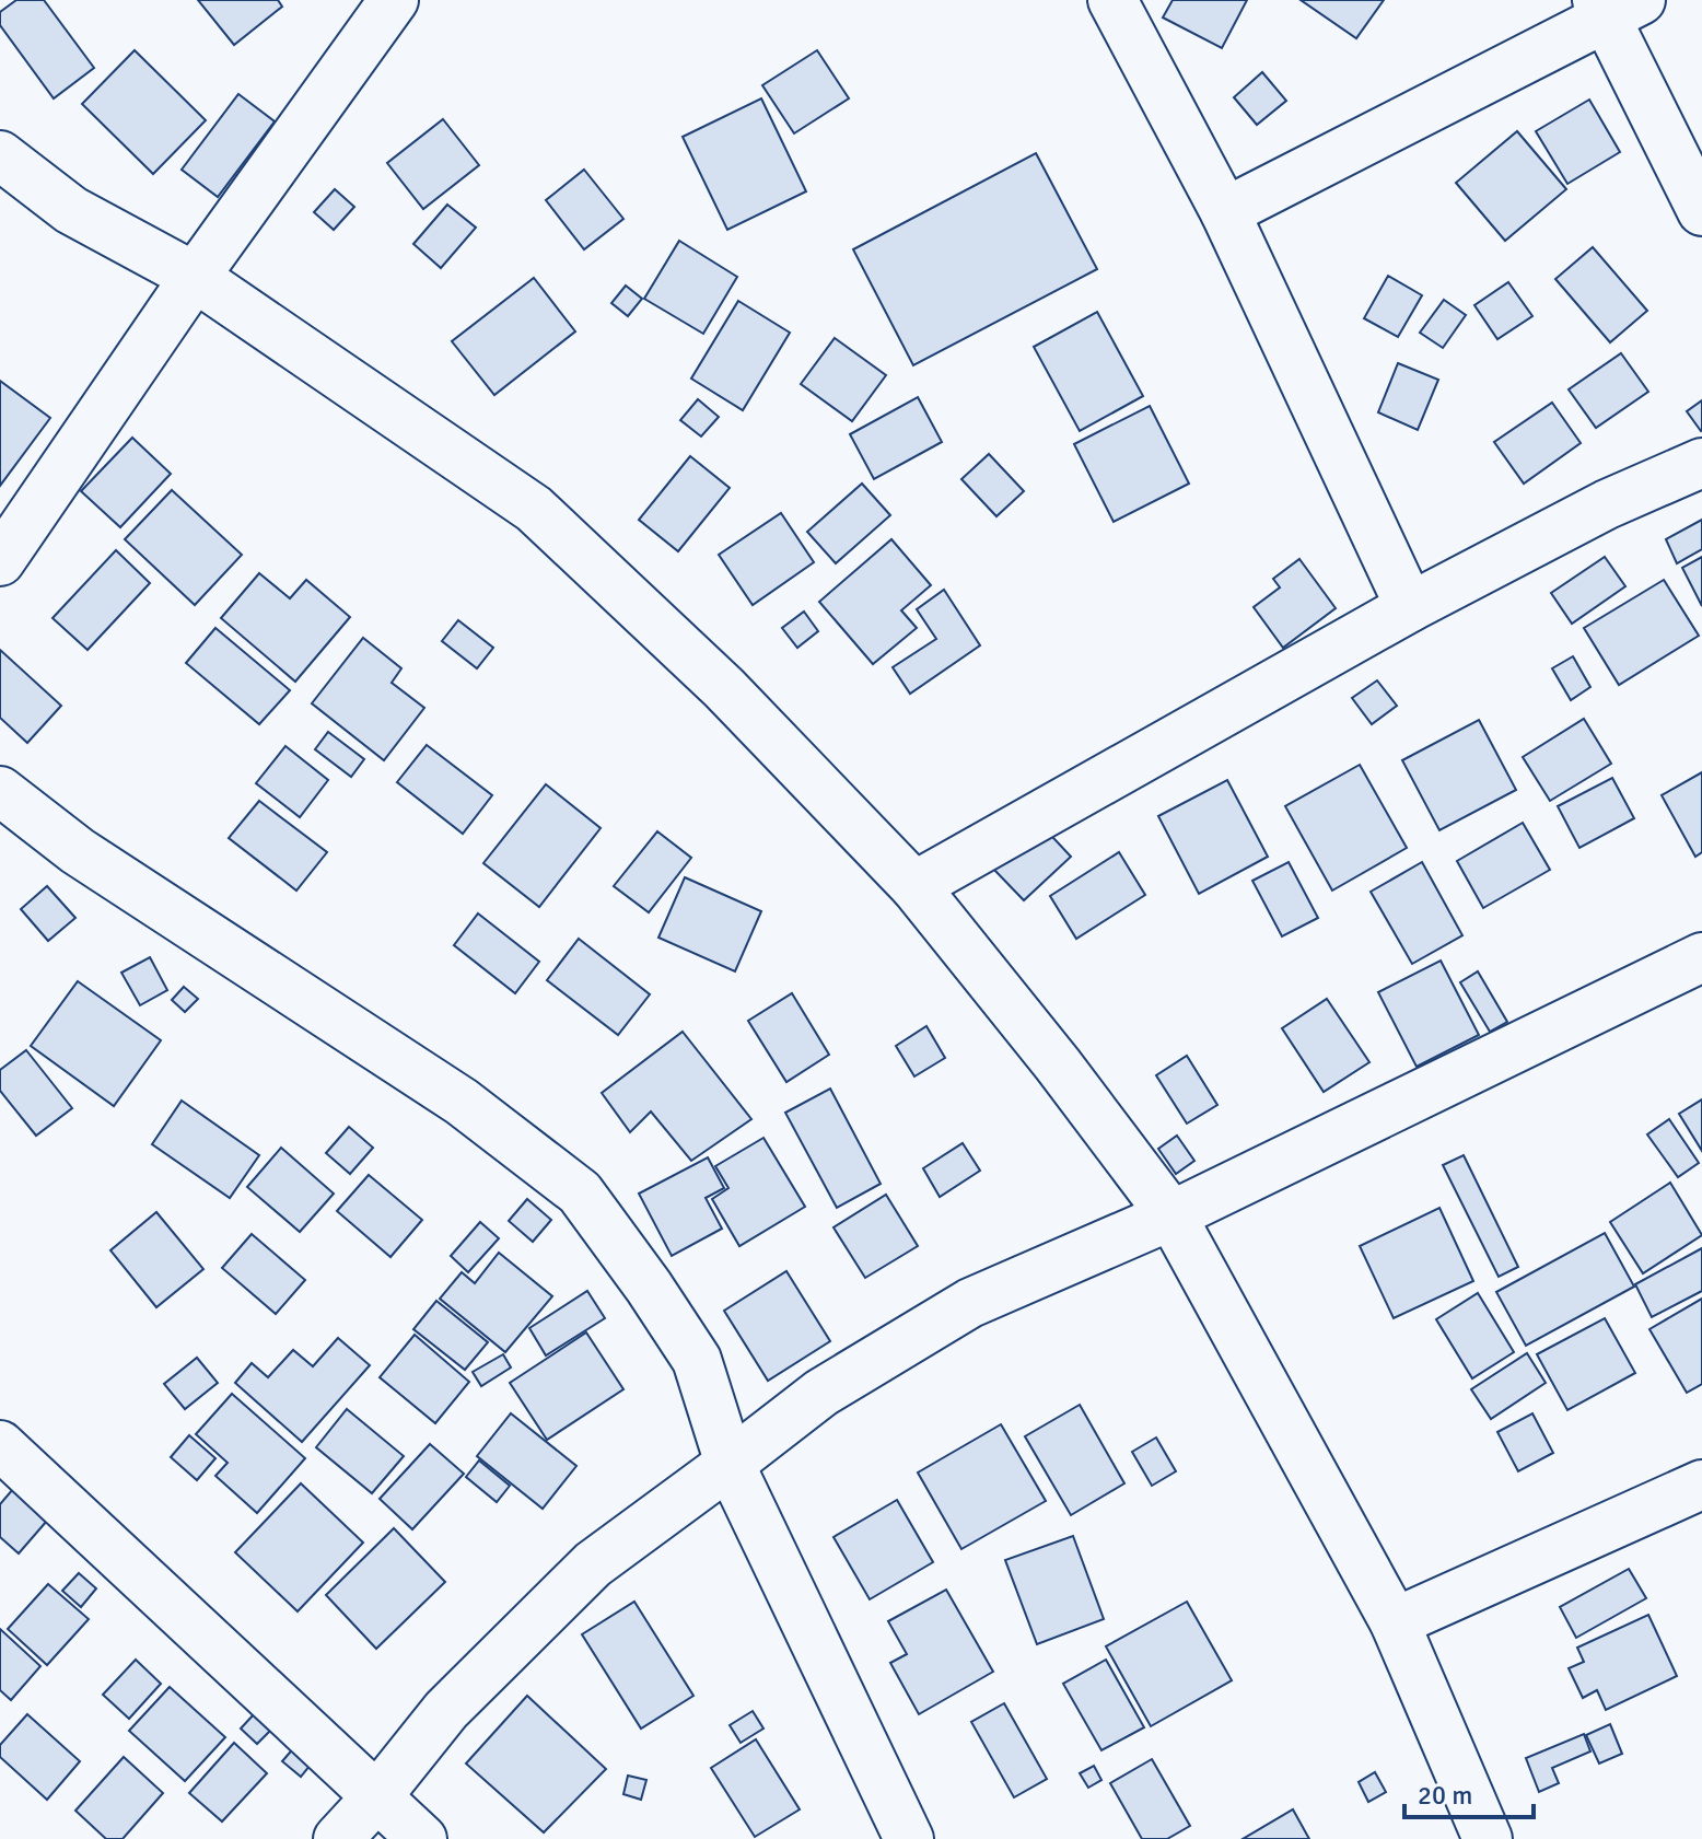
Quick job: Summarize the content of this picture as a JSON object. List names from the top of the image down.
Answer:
{
  "scale_bar": "20 m"
}
